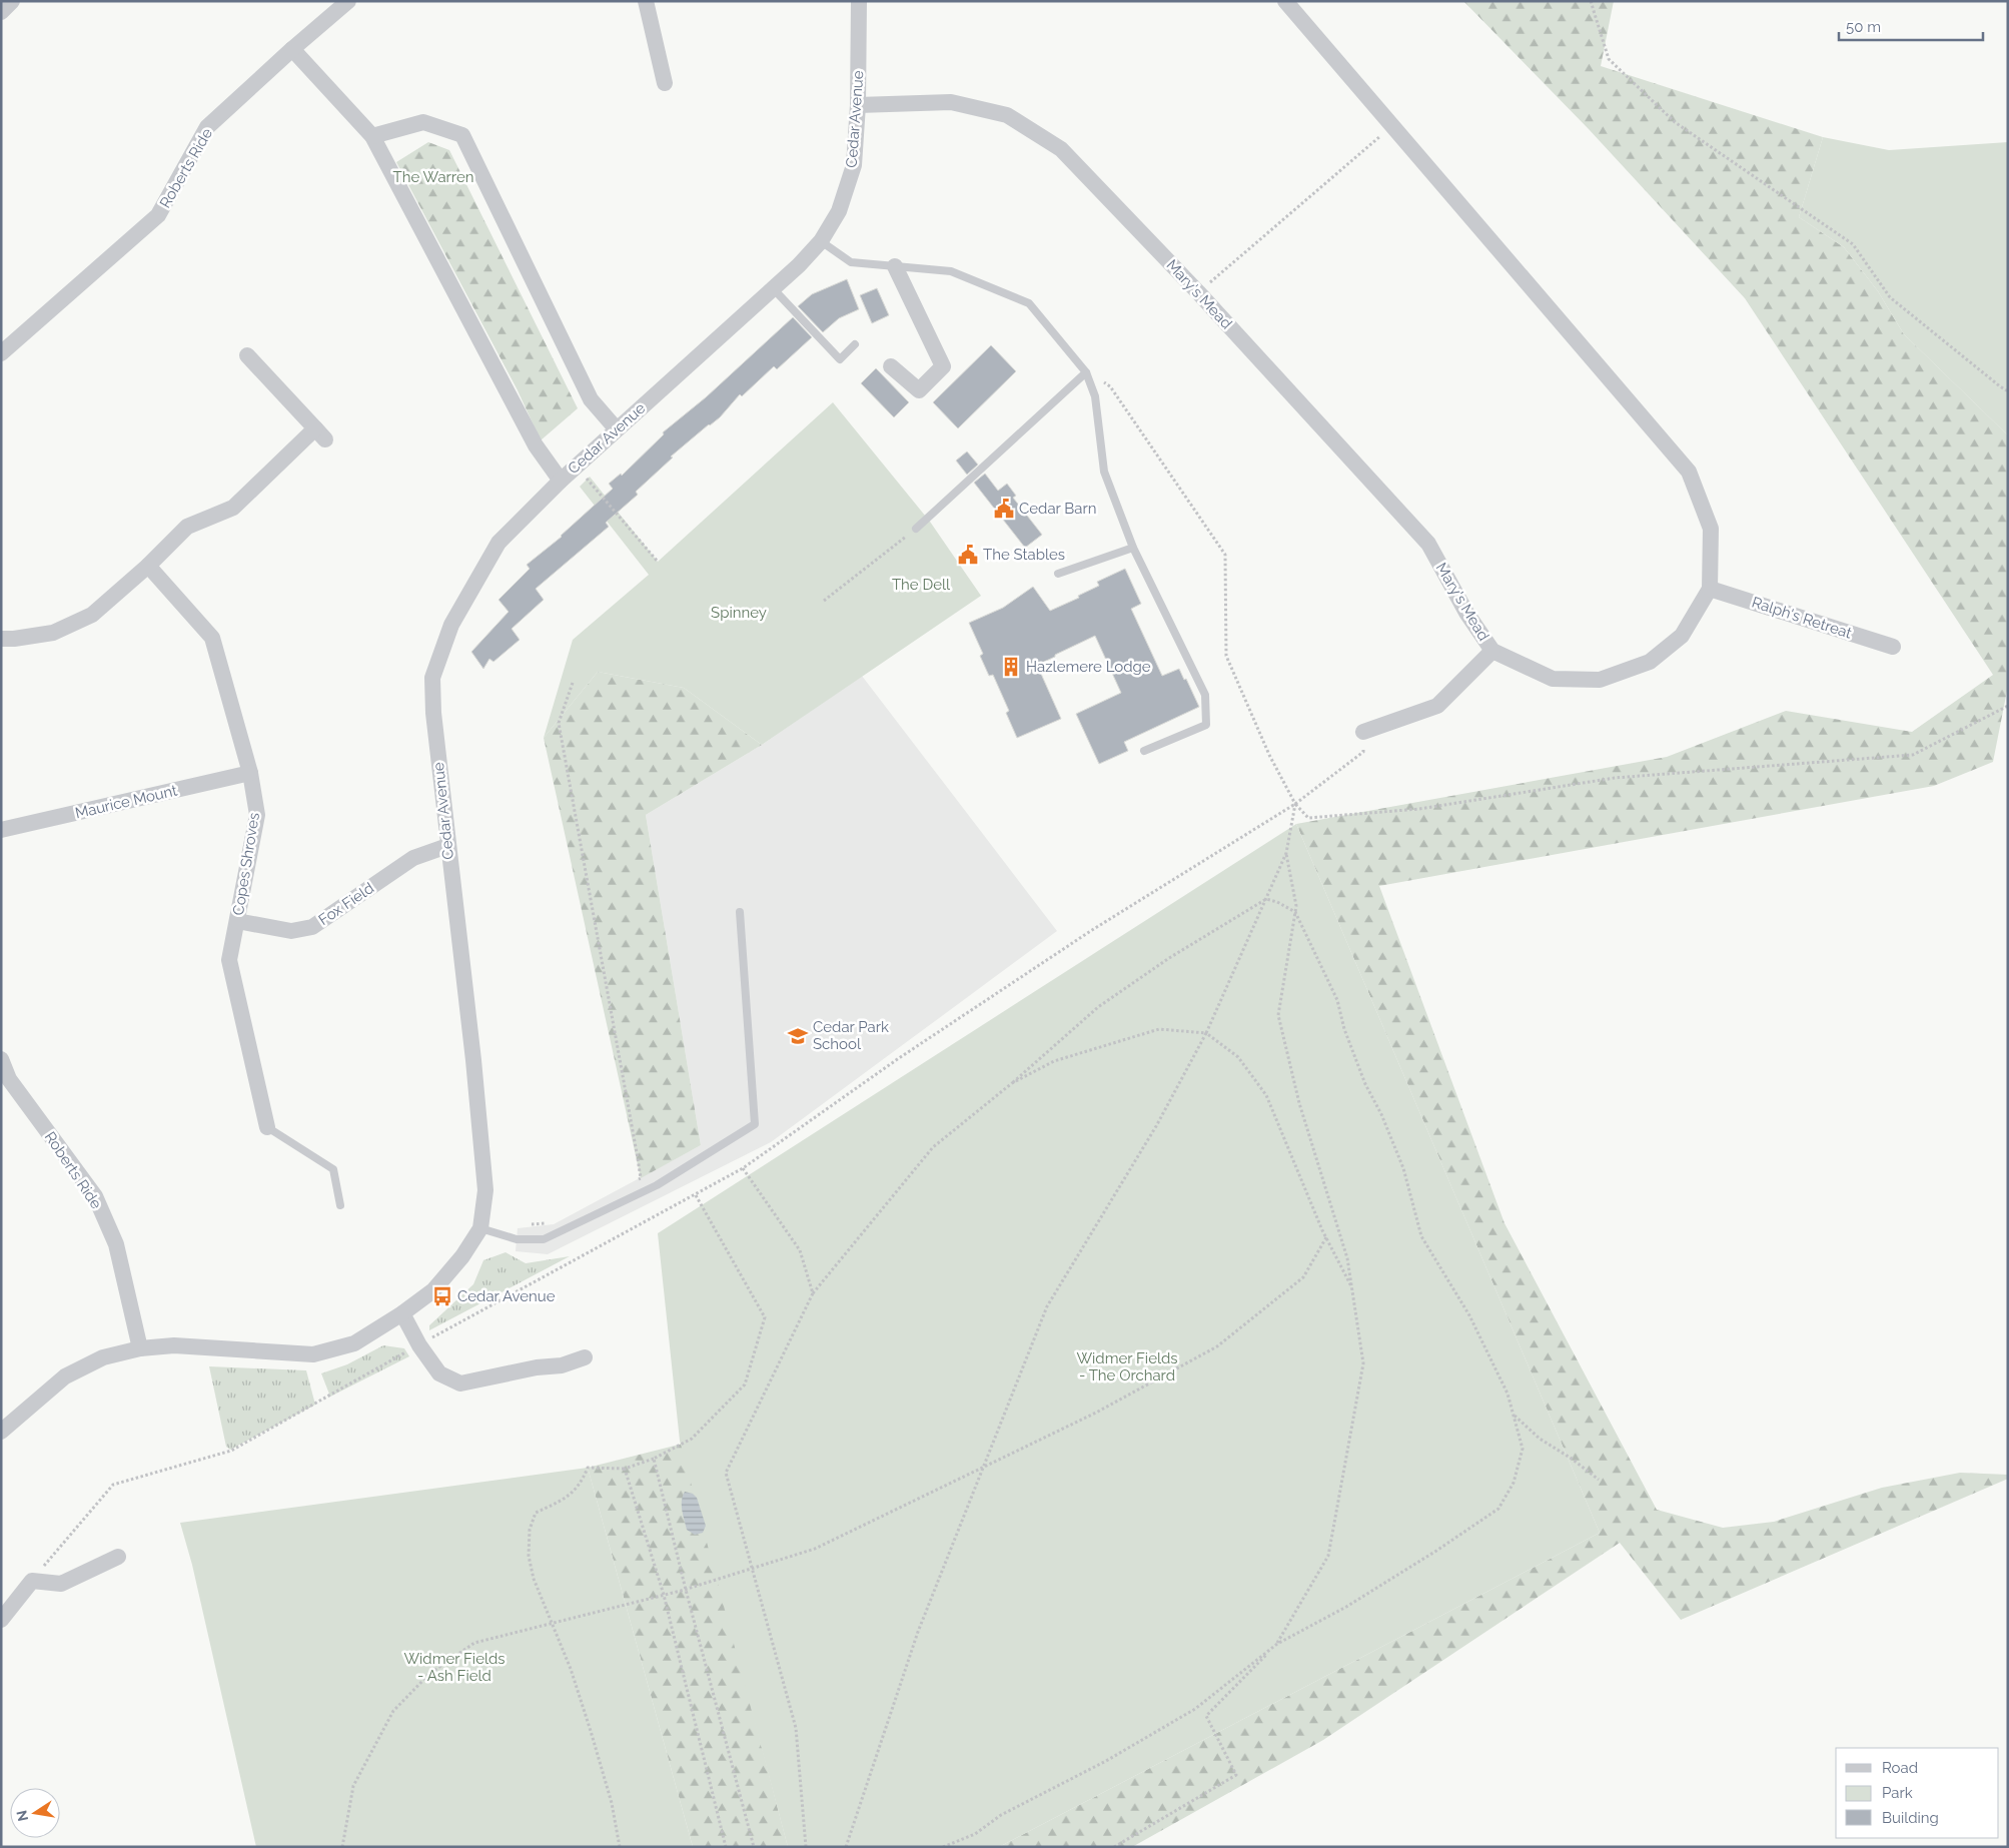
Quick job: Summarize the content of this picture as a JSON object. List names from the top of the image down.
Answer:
{
  "streets": {
    "street": [
      "Cedar Avenue",
      "Roberts Ride",
      "Mary's Mead",
      "Ralph's Retreat",
      "Maurice Mount",
      "Copes Shroves",
      "Fox Field"
    ]
  },
  "crossings": [
    ["Cedar Avenue", "Roberts Ride"],
    ["Cedar Avenue", "Mary's Mead"],
    ["Cedar Avenue", "Fox Field"],
    ["Mary's Mead", "Ralph's Retreat"],
    ["Maurice Mount", "Copes Shroves"],
    ["Copes Shroves", "Fox Field"]
  ],
  "parks": [
    "The Warren",
    "The Dell",
    "Spinney",
    "Widmer Fields - The Orchard",
    "Widmer Fields - Ash Field"
  ],
  "places": {
    "public building": ["Cedar Barn", "The Stables"],
    "building": ["Hazlemere Lodge"],
    "school or university": ["Cedar Park School"],
    "bus stop": ["Cedar Avenue"]
  },
  "legend": ["Road", "Park", "Building"],
  "scale_bar": "50 m",
  "north": "left"
}
